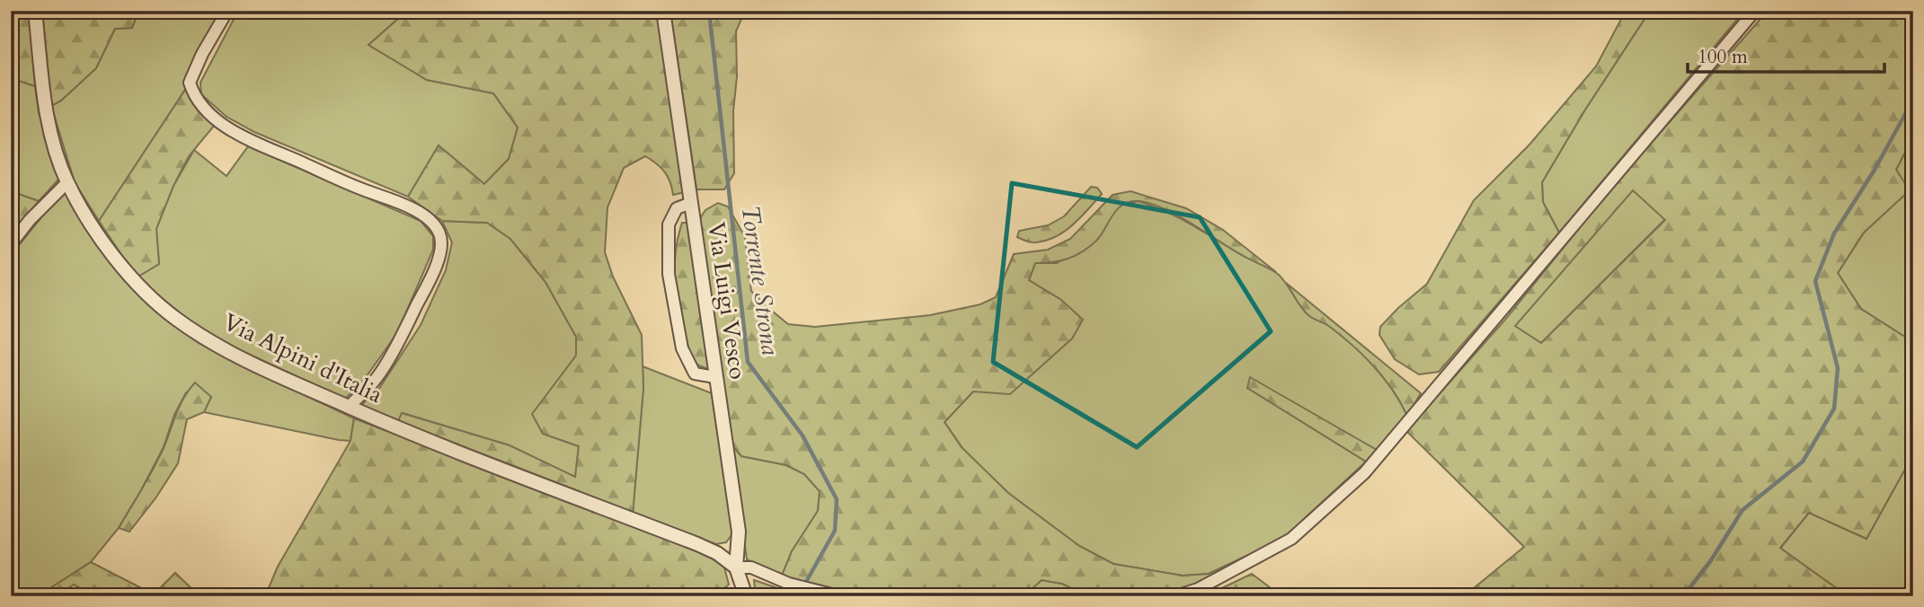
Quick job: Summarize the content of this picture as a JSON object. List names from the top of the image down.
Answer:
{
  "streets": {
    "street": ["Via Luigi Vesco", "Via Alpini d'Italia"]
  },
  "crossings": [
    ["Via Luigi Vesco", "Via Alpini d'Italia"]
  ],
  "water": ["Torrente Strona"],
  "scale_bar": "100 m"
}
